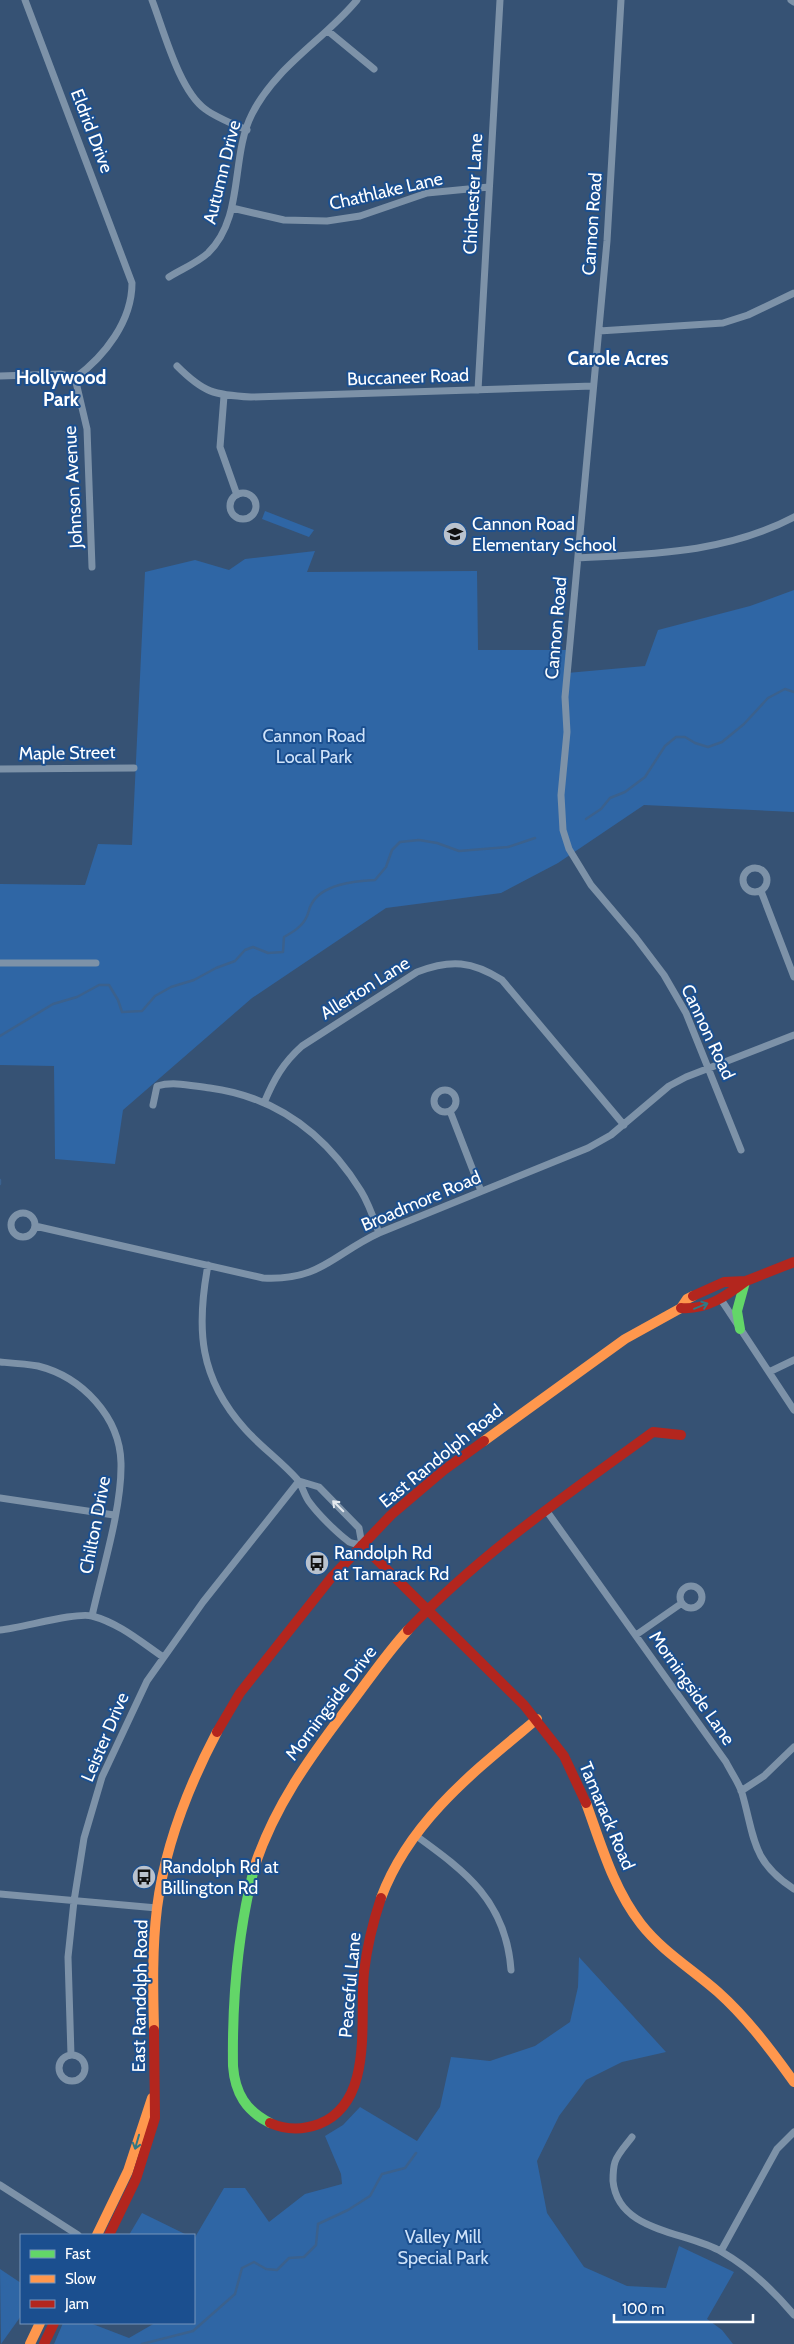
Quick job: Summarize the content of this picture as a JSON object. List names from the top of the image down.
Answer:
{
  "streets": {
    "street": [
      "Eldrid Drive",
      "Autumn Drive",
      "Chathlake Lane",
      "Chichester Lane",
      "Cannon Road",
      "Buccaneer Road",
      "Johnson Avenue",
      "Maple Street",
      "Allerton Lane",
      "Broadmore Road",
      "East Randolph Road",
      "Chilton Drive",
      "Morningside Lane",
      "Morningside Drive",
      "Leister Drive",
      "Tamarack Road",
      "Peaceful Lane"
    ]
  },
  "crossings": [
    ["Eldrid Drive", "Johnson Avenue"],
    ["Autumn Drive", "Chathlake Lane"],
    ["Chathlake Lane", "Chichester Lane"],
    ["Chichester Lane", "Buccaneer Road"],
    ["Cannon Road", "Buccaneer Road"],
    ["Cannon Road", "Broadmore Road"],
    ["Allerton Lane", "Broadmore Road"],
    ["Broadmore Road", "Tamarack Road"],
    ["East Randolph Road", "Tamarack Road"],
    ["Morningside Lane", "Morningside Drive"],
    ["Morningside Drive", "Tamarack Road"],
    ["Morningside Drive", "Peaceful Lane"],
    ["Leister Drive", "Tamarack Road"],
    ["Tamarack Road", "Peaceful Lane"]
  ],
  "districts": ["Carole Acres", "Hollywood Park"],
  "parks": ["Cannon Road Local Park", "Valley Mill Special Park"],
  "places": {
    "school or university": ["Cannon Road Elementary School"],
    "bus stop": ["Randolph Rd at Tamarack Rd", "Randolph Rd at Billington Rd"]
  },
  "legend": ["Fast", "Slow", "Jam"],
  "scale_bar": "100 m"
}
